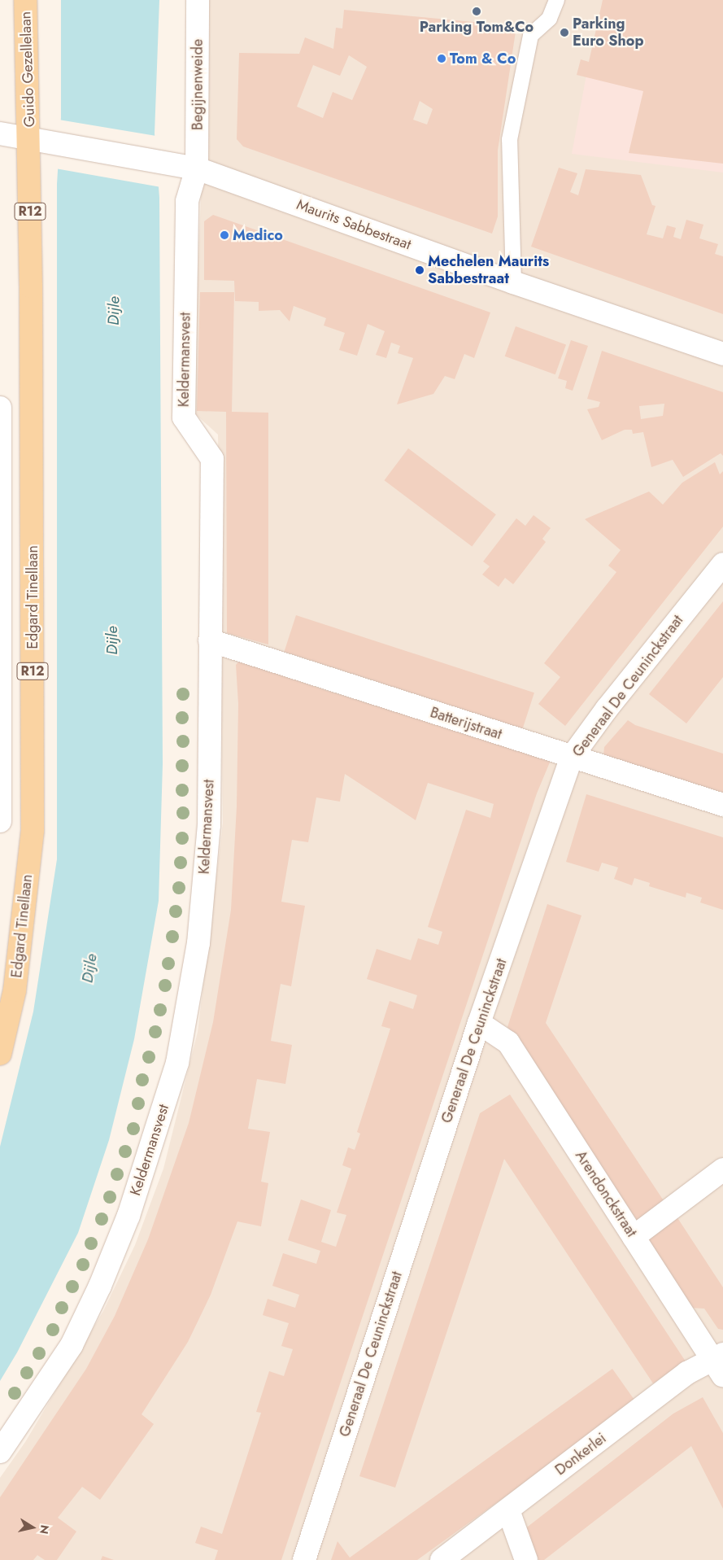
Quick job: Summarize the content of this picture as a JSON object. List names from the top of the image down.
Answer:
{
  "streets": {
    "main road": ["Guido Gezellelaan", "R12", "Edgard Tinellaan"],
    "street": [
      "Begijnenweide",
      "Maurits Sabbestraat",
      "Keldermansvest",
      "Generaal De Ceuninckstraat",
      "Batterijstraat",
      "Arendonckstraat",
      "Donkerlei"
    ]
  },
  "crossings": [
    ["Guido Gezellelaan", "Maurits Sabbestraat"],
    ["Guido Gezellelaan", "Edgard Tinellaan"],
    ["Begijnenweide", "Maurits Sabbestraat"],
    ["Begijnenweide", "Keldermansvest"],
    ["Maurits Sabbestraat", "Keldermansvest"],
    ["Maurits Sabbestraat", "Edgard Tinellaan"],
    ["Keldermansvest", "Batterijstraat"],
    ["Generaal De Ceuninckstraat", "Batterijstraat"],
    ["Generaal De Ceuninckstraat", "Arendonckstraat"],
    ["Arendonckstraat", "Donkerlei"]
  ],
  "water": ["Dijle"],
  "places": [
    "Parking Tom&Co",
    "Parking Euro Shop",
    "Tom & Co",
    "Medico",
    "Mechelen Maurits Sabbestraat"
  ],
  "north": "right"
}
